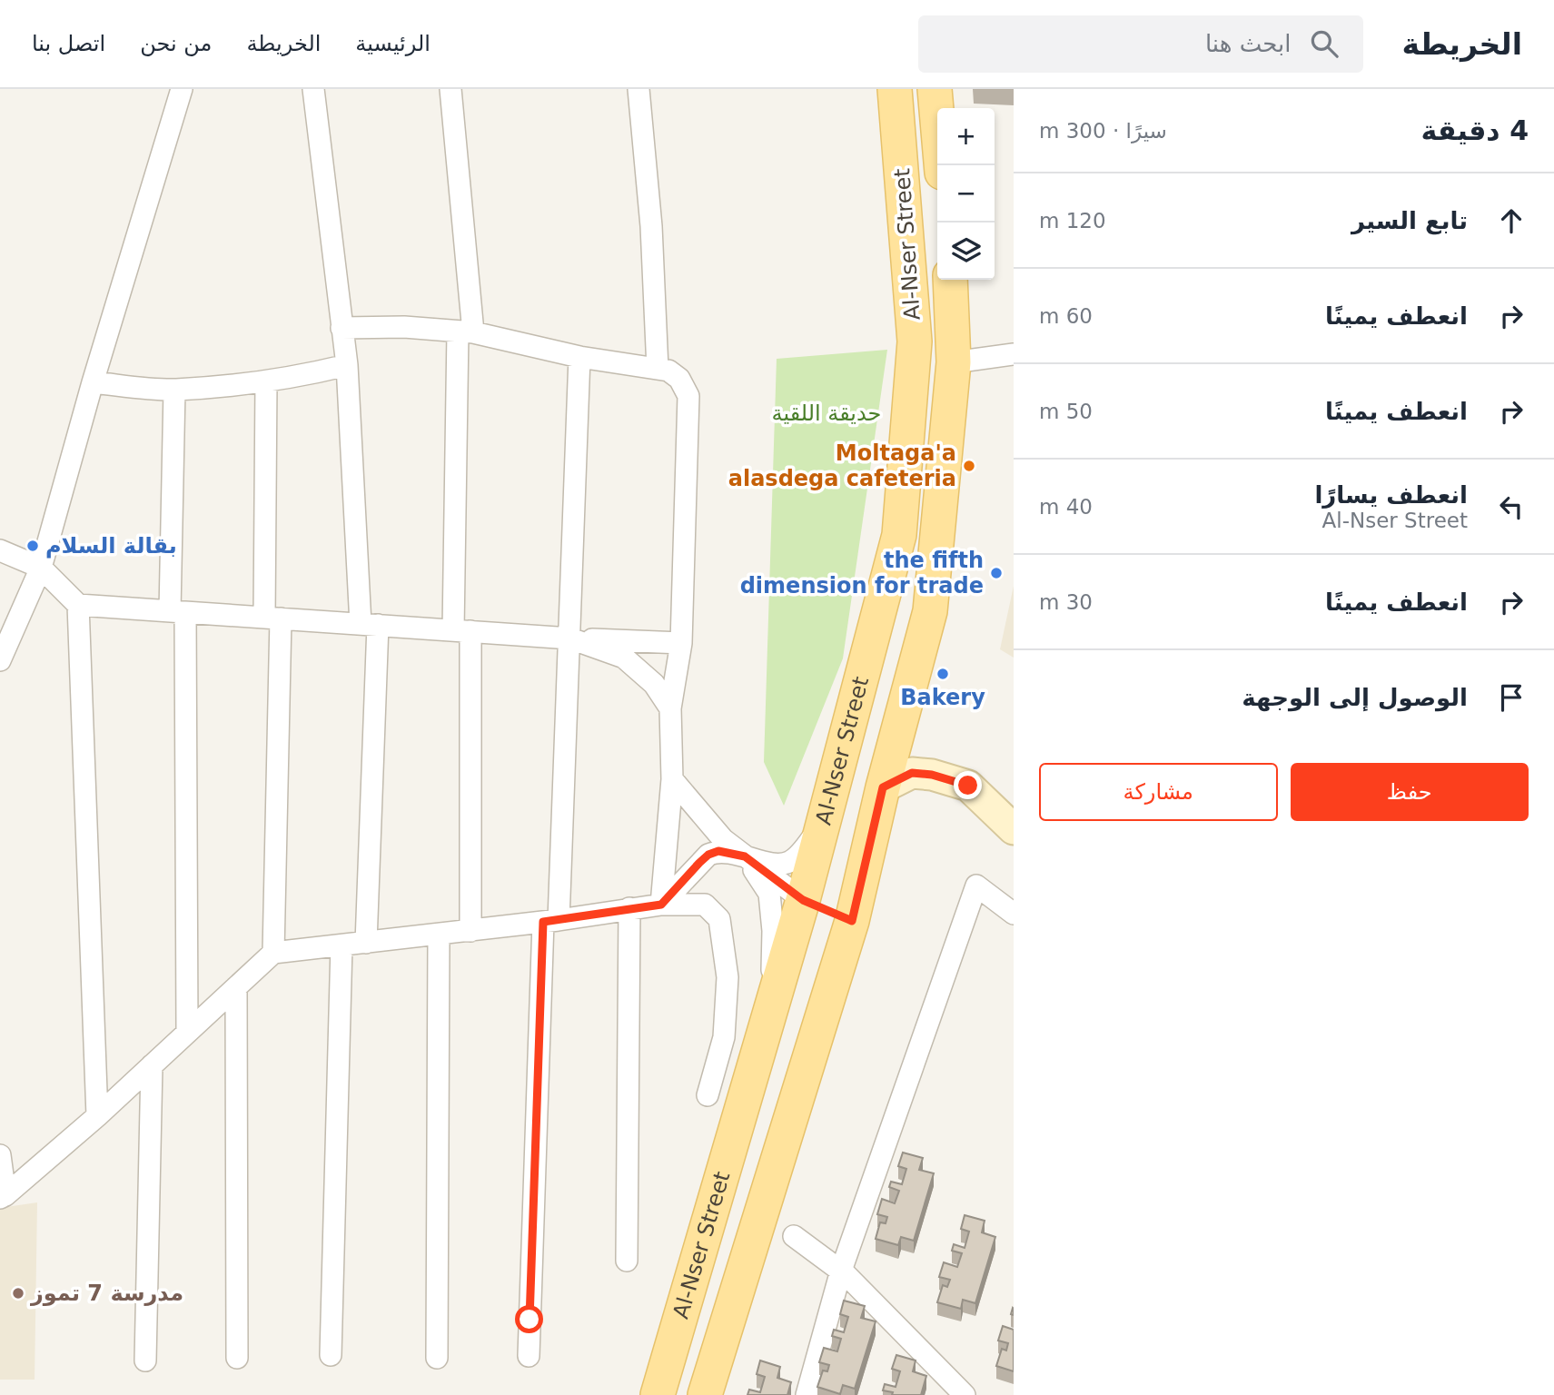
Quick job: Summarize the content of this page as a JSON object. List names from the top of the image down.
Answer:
{
  "streets": {
    "main road": ["Al-Nser Street"]
  },
  "parks": ["حديقة اللقية"],
  "places": [
    "Moltaga'a alasdega cafeteria",
    "بقالة السلام",
    "the fifth dimension for trade",
    "Bakery",
    "مدرسة 7 تموز"
  ],
  "page": {
    "header": "الخريطة",
    "search": "ابحث هنا",
    "nav": [
      "الرئيسية",
      "الخريطة",
      "من نحن",
      "اتصل بنا"
    ],
    "heading": ["4 دقيقة", "سيرًا · 300 m"],
    "map_buttons": ["+", "−"],
    "list": [
      ["تابع السير", "120 m"],
      ["انعطف يمينًا", "60 m"],
      ["انعطف يمينًا", "50 m"],
      ["انعطف يسارًا", "Al-Nser Street", "40 m"],
      ["انعطف يمينًا", "30 m"],
      "الوصول إلى الوجهة"
    ],
    "buttons": ["حفظ", "مشاركة"]
  }
}
